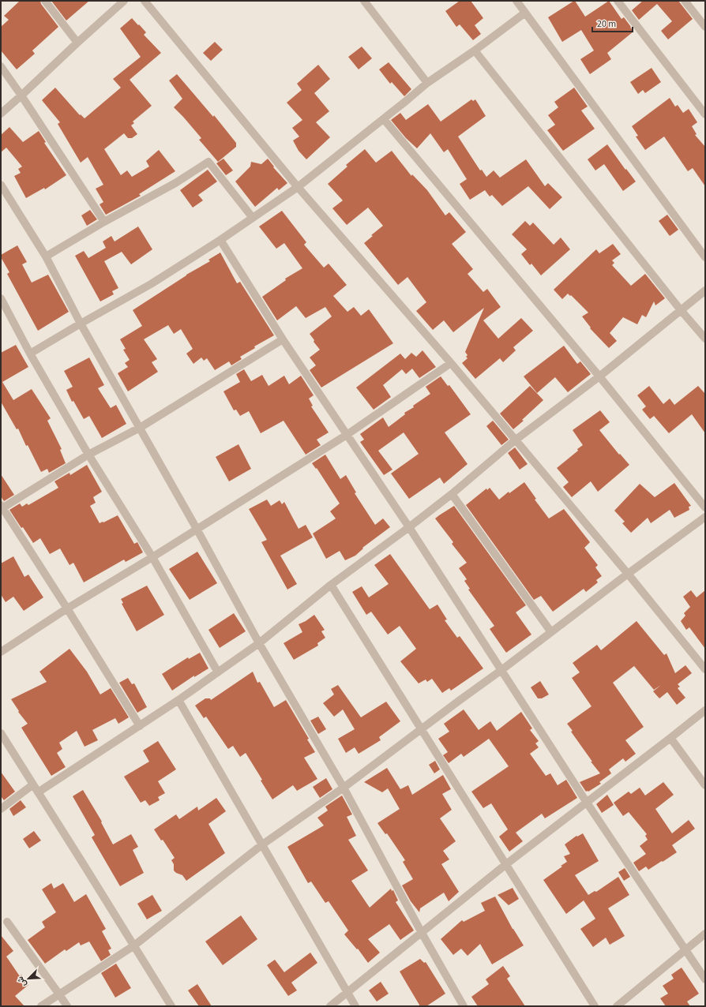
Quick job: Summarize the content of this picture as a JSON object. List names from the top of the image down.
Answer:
{
  "scale_bar": "20 m",
  "north": "bottom left"
}
